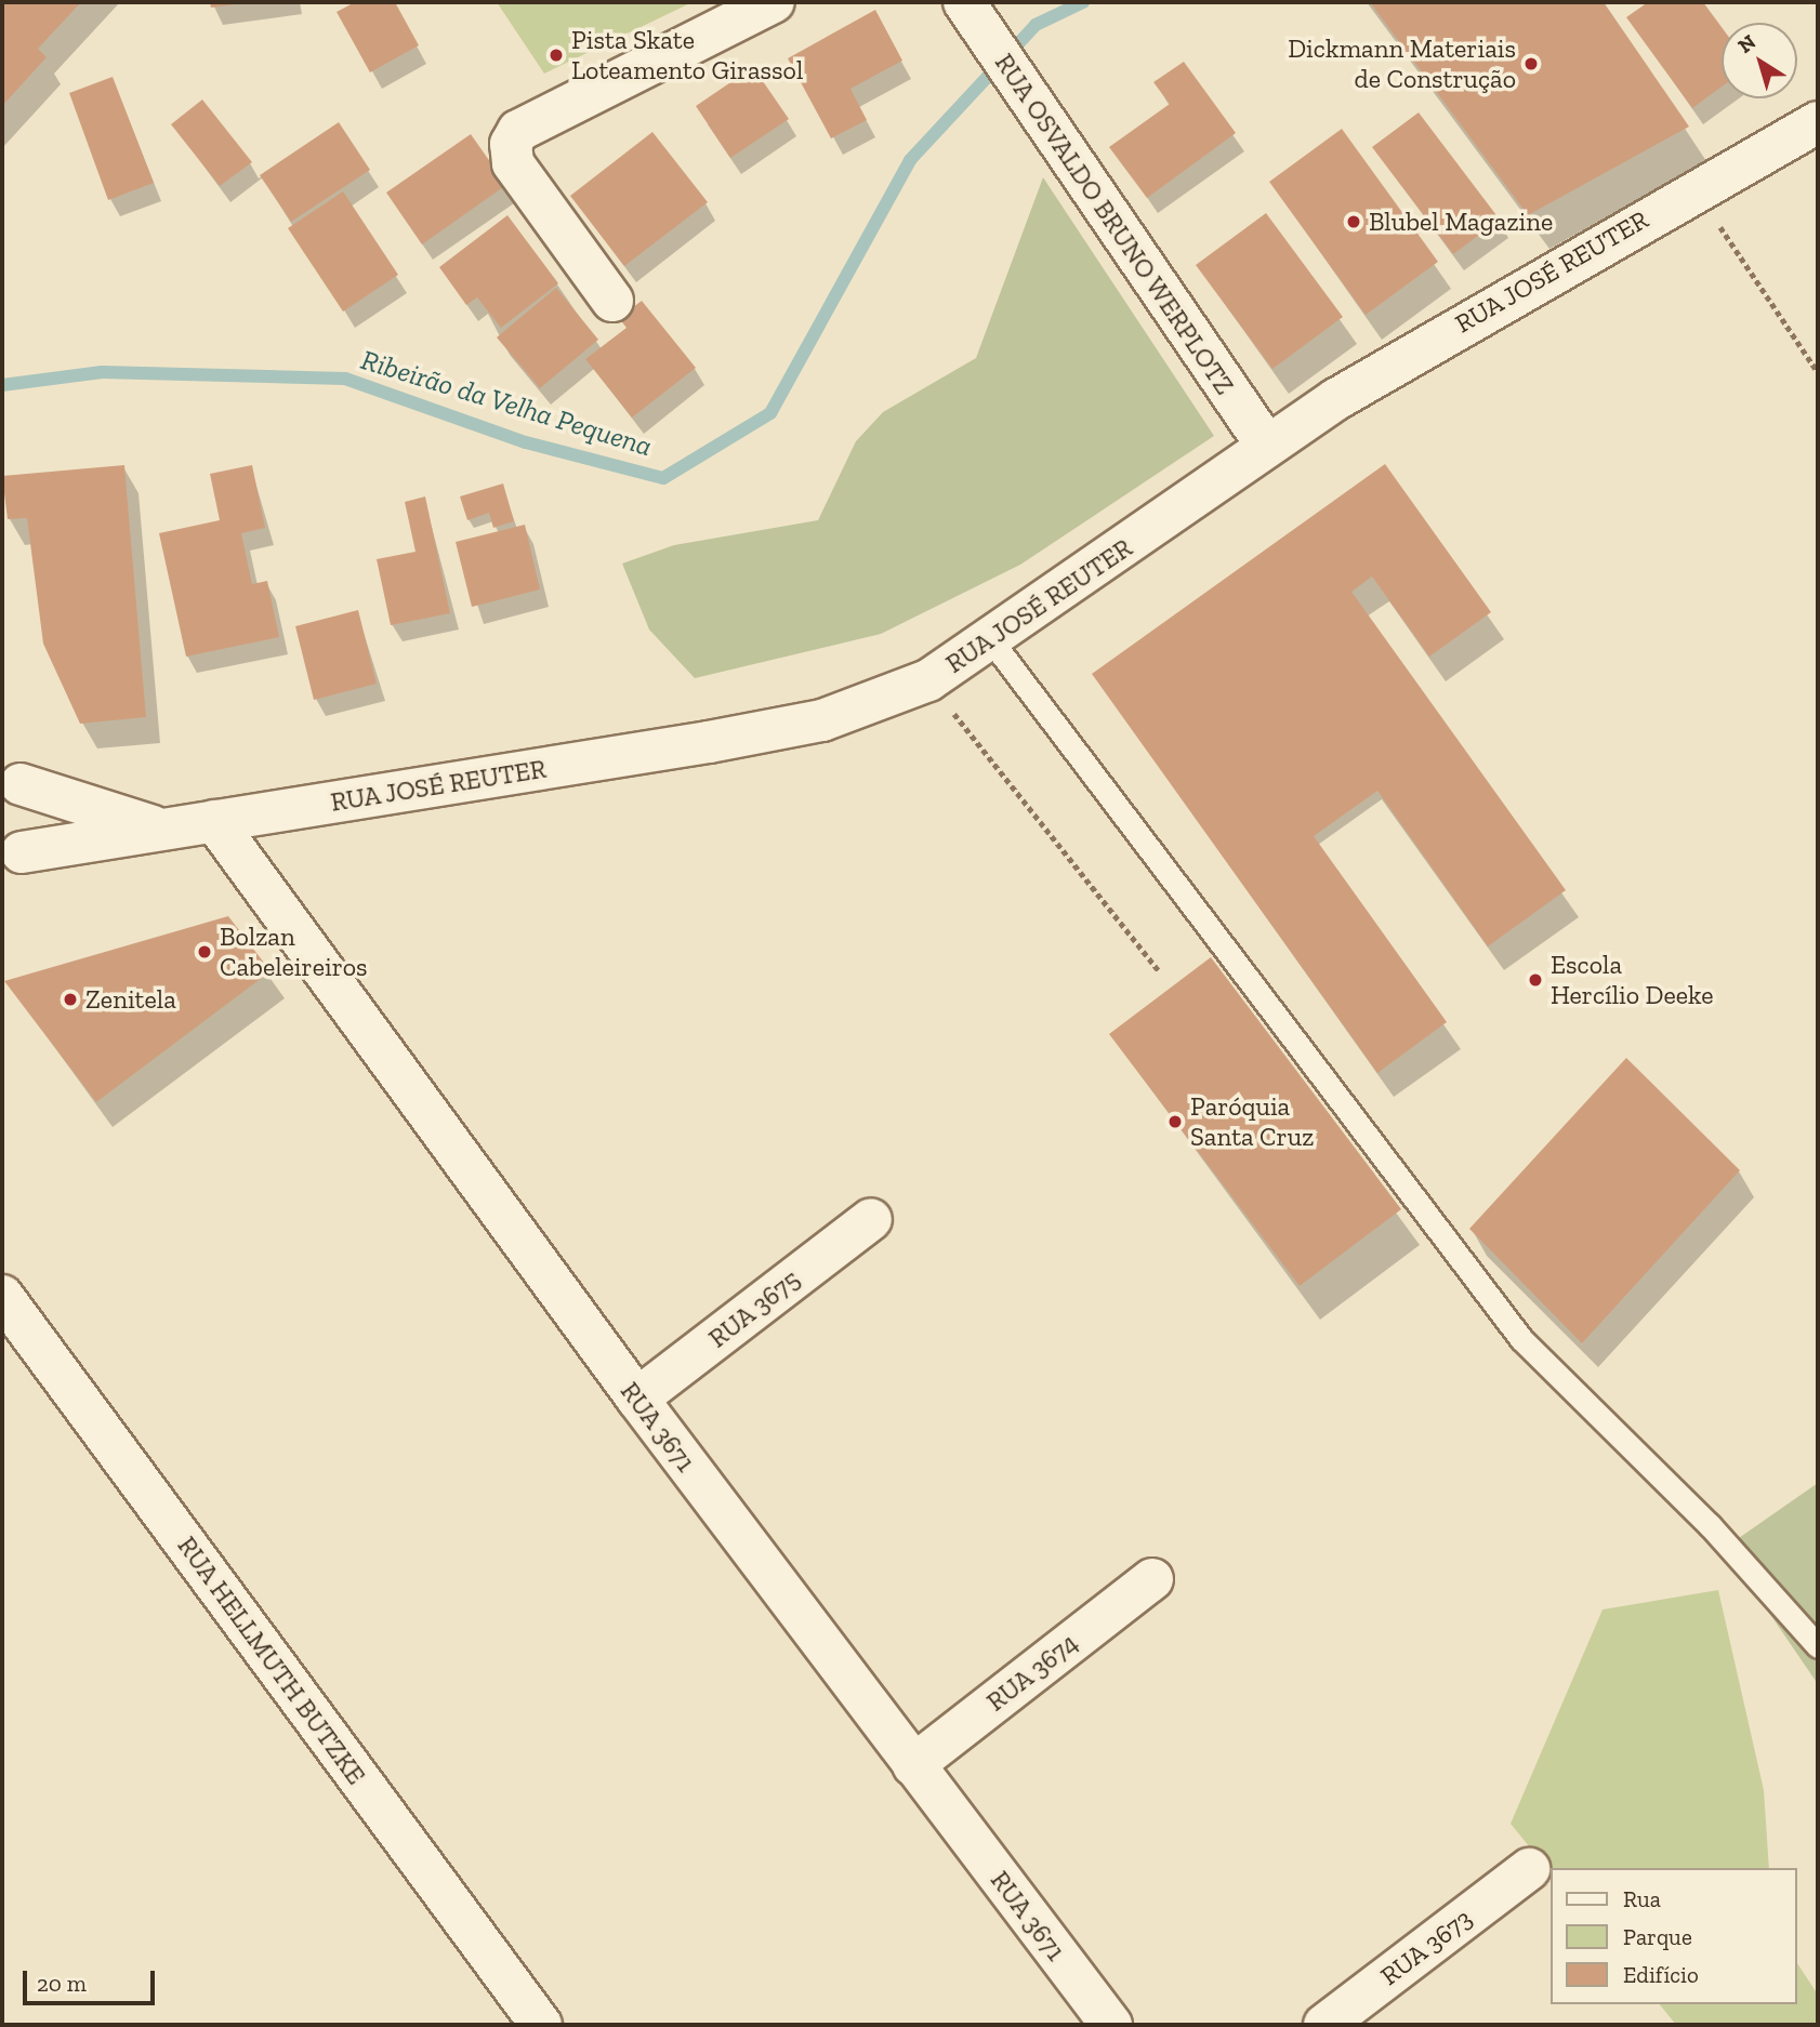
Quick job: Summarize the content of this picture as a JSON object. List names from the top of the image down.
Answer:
{
  "streets": {
    "street": [
      "RUA OSVALDO BRUNO WERPLOTZ",
      "RUA JOSÉ REUTER",
      "RUA 3675",
      "RUA 3671",
      "RUA HELLMUTH BUTZKE",
      "RUA 3674",
      "RUA 3673"
    ]
  },
  "crossings": [
    ["RUA OSVALDO BRUNO WERPLOTZ", "RUA JOSÉ REUTER"],
    ["RUA JOSÉ REUTER", "RUA 3671"],
    ["RUA 3675", "RUA 3671"],
    ["RUA 3671", "RUA 3674"]
  ],
  "water": ["Ribeirão da Velha Pequena"],
  "places": [
    "Pista Skate Loteamento Girassol",
    "Dickmann Materiais de Construção",
    "Blubel Magazine",
    "Bolzan Cabeleireiros",
    "Escola Hercílio Deeke",
    "Zenitela",
    "Paróquia Santa Cruz"
  ],
  "legend": ["Rua", "Parque", "Edifício"],
  "scale_bar": "20 m",
  "north": "top left"
}
